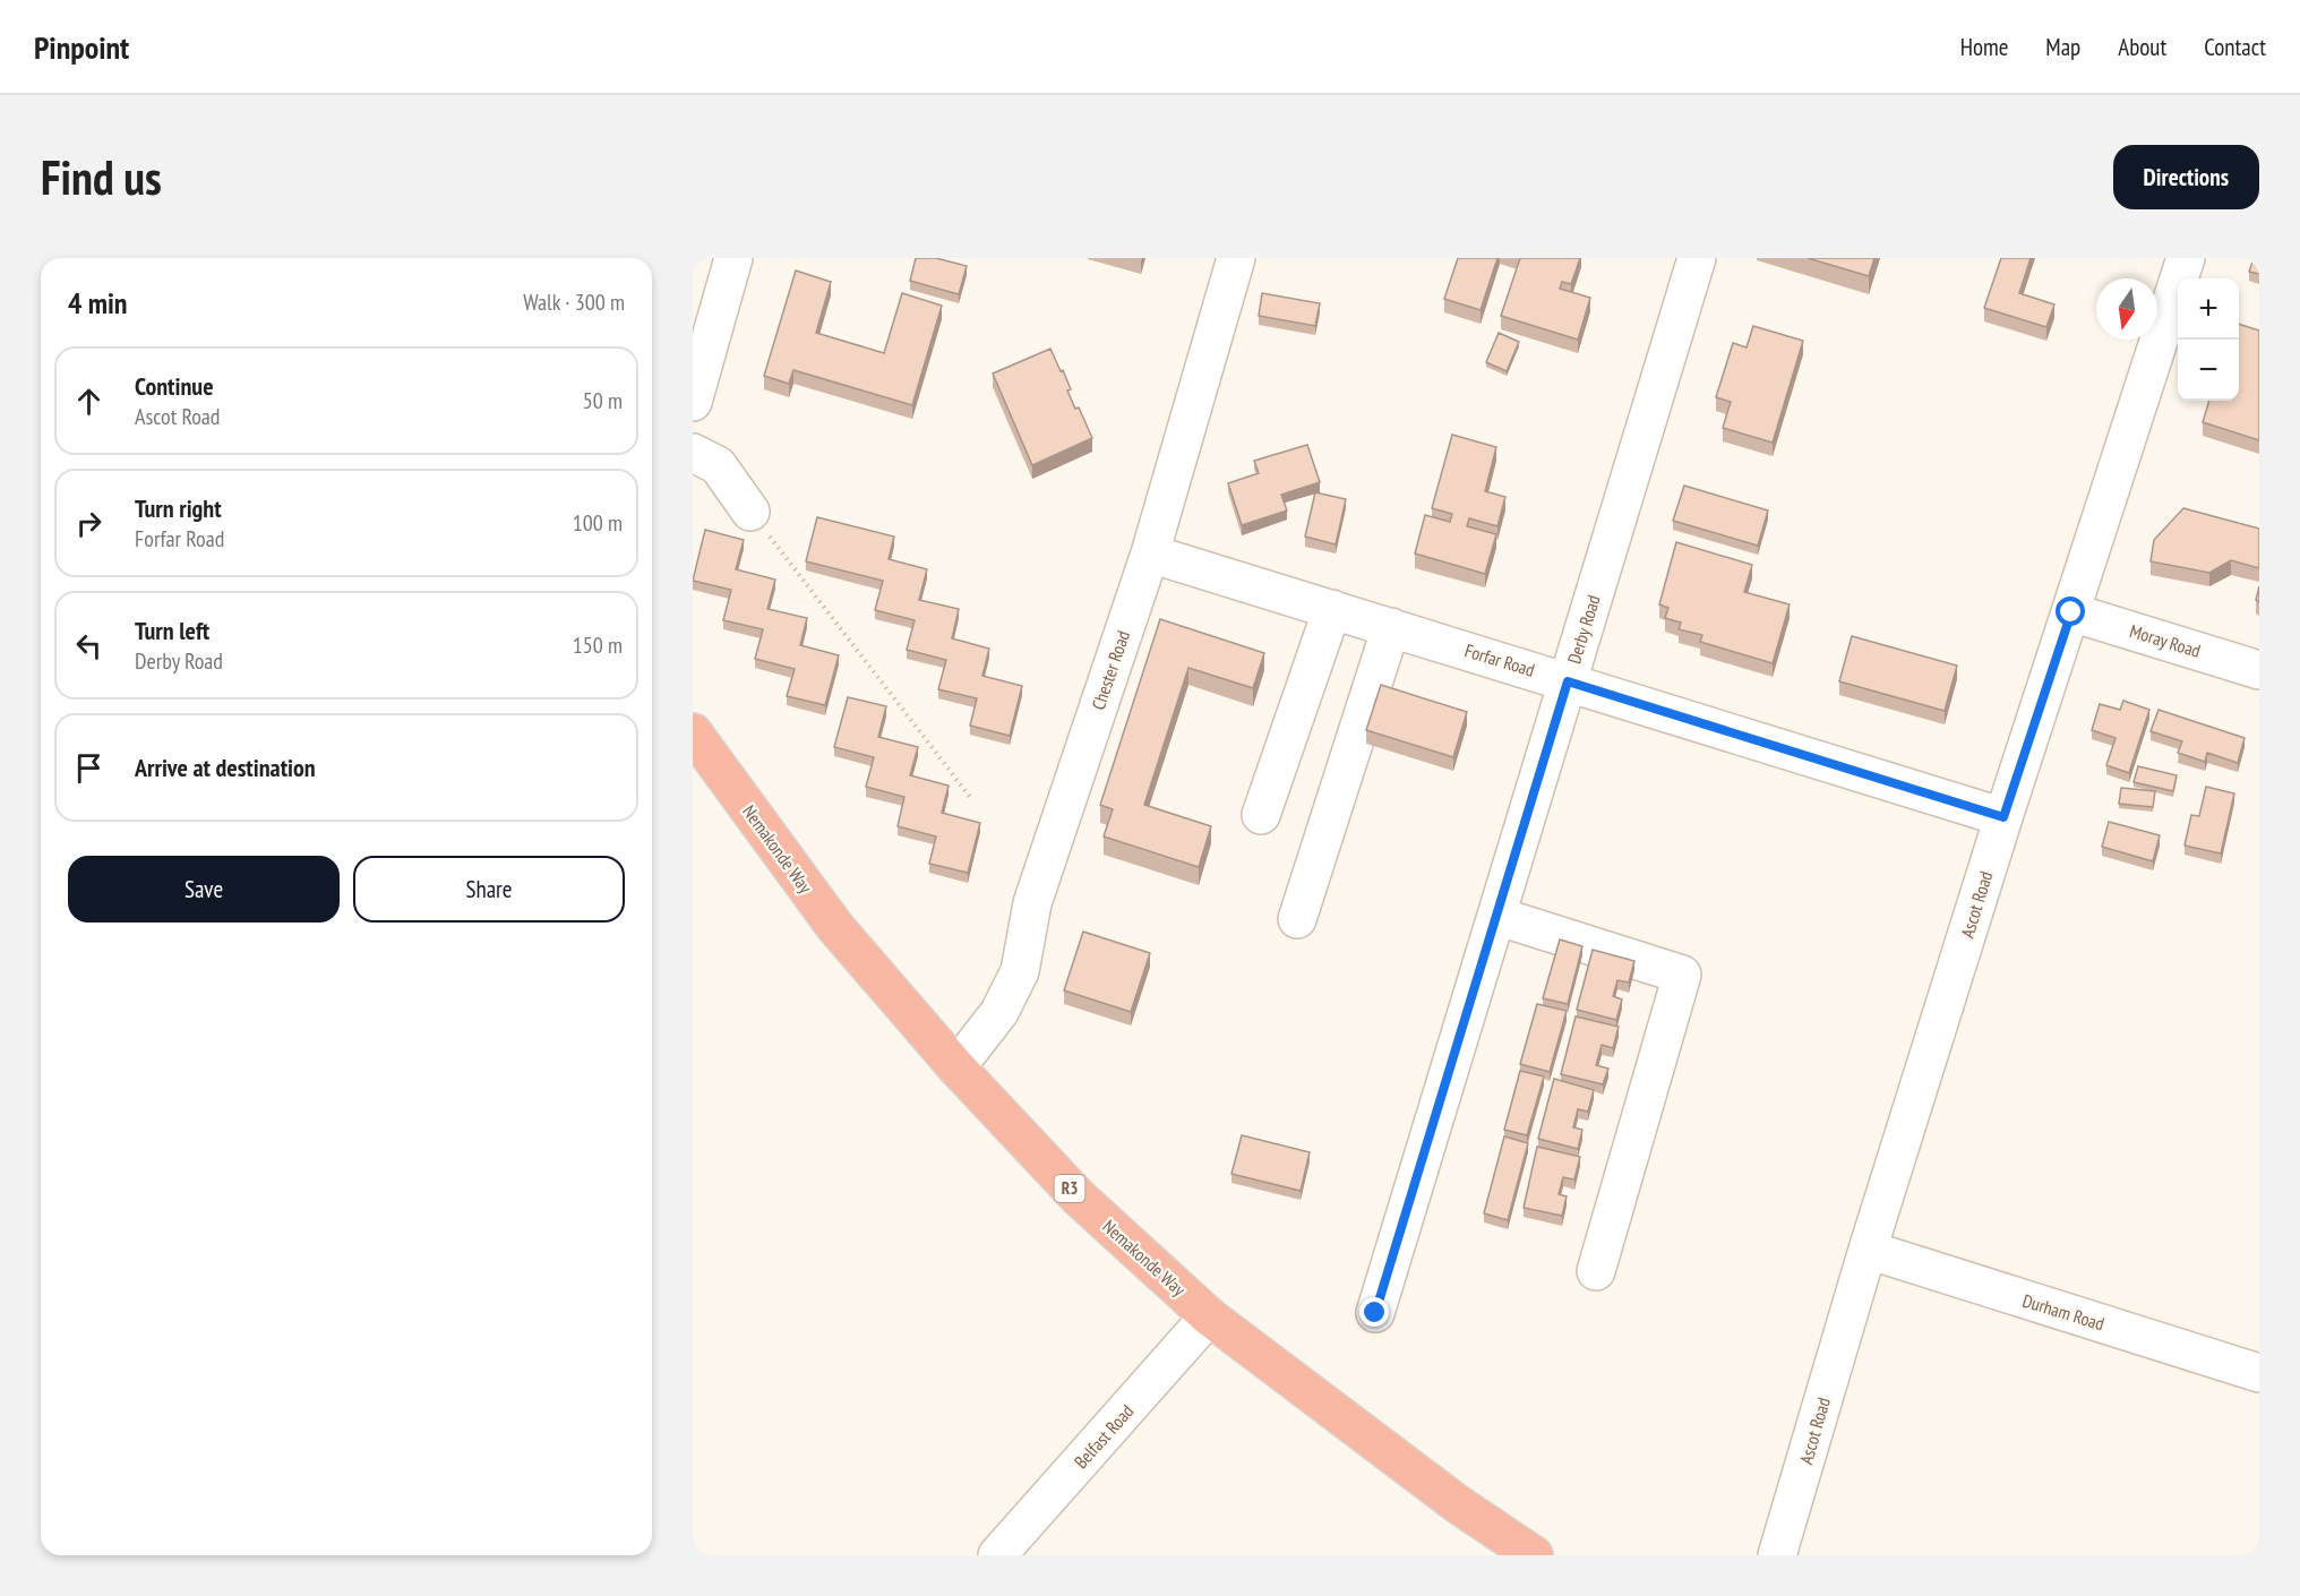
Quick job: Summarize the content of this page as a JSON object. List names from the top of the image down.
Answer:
{
  "streets": {
    "highway": ["Nemakonde Way", "R3"],
    "street": [
      "Derby Road",
      "Moray Road",
      "Forfar Road",
      "Chester Road",
      "Ascot Road",
      "Durham Road",
      "Belfast Road"
    ]
  },
  "crossings": [
    ["Derby Road", "Forfar Road"],
    ["Moray Road", "Ascot Road"],
    ["Forfar Road", "Chester Road"],
    ["Forfar Road", "Ascot Road"],
    ["Chester Road", "Nemakonde Way"],
    ["Nemakonde Way", "Belfast Road"],
    ["Ascot Road", "Durham Road"]
  ],
  "north": "bottom",
  "page": {
    "header": "Pinpoint",
    "nav": [
      "Home",
      "Map",
      "About",
      "Contact"
    ],
    "buttons": [
      "Directions",
      ["Save", "Share"]
    ],
    "title": "Find us",
    "heading": ["4 min", "Walk · 300 m"],
    "map_buttons": ["+", "−"],
    "list": [
      ["Continue", "Ascot Road", "50 m"],
      ["Turn right", "Forfar Road", "100 m"],
      ["Turn left", "Derby Road", "150 m"],
      "Arrive at destination"
    ]
  }
}
